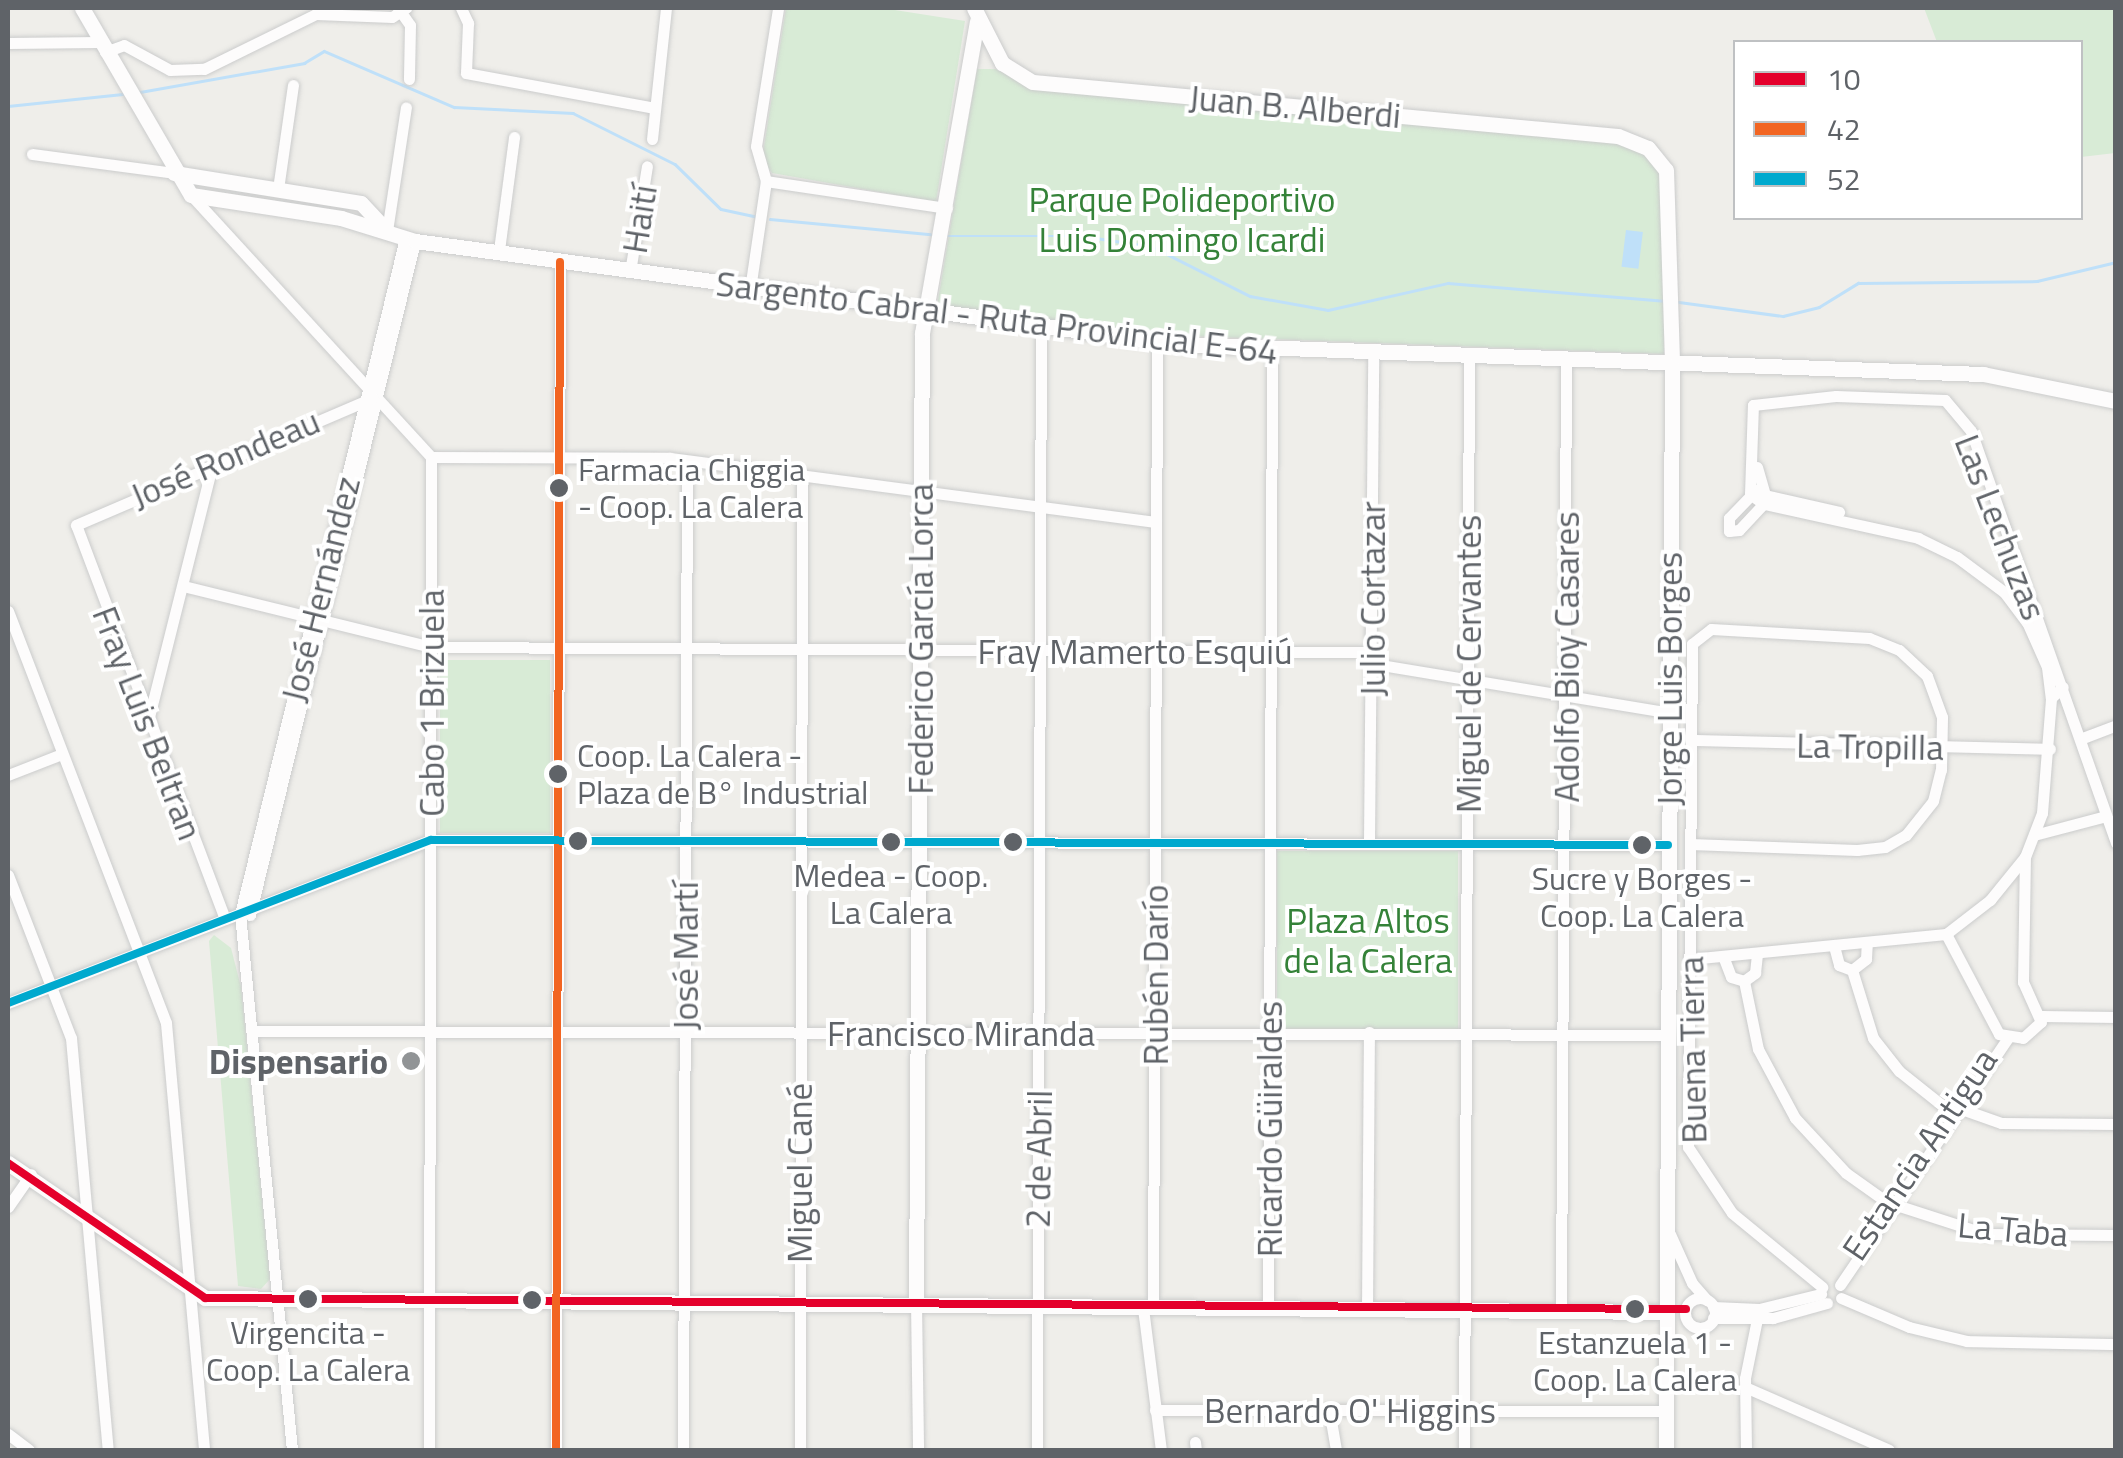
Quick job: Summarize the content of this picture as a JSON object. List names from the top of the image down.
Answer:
{
  "streets": {
    "street": [
      "Juan B. Alberdi",
      "Haití",
      "Sargento Cabral - Ruta Provincial E-64",
      "José Rondeau",
      "Las Lechuzas",
      "José Hernández",
      "Julio Cortazar",
      "Federico García Lorca",
      "Fray Mamerto Esquiú",
      "Adolfo Bioy Casares",
      "Miguel de Cervantes",
      "Jorge Luis Borges",
      "Cabo 1 Brizuela",
      "Fray Luis Beltran",
      "La Tropilla",
      "José Martí",
      "Rubén Darío",
      "Francisco Miranda",
      "Buena Tierra",
      "Ricardo Güiraldes",
      "Estancia Antigua",
      "2 de Abril",
      "Miguel Cané",
      "La Taba",
      "Bernardo O' Higgins"
    ]
  },
  "crossings": [
    ["Juan B. Alberdi", "Jorge Luis Borges"],
    ["Haití", "Sargento Cabral - Ruta Provincial E-64"],
    ["Sargento Cabral - Ruta Provincial E-64", "José Hernández"],
    ["Sargento Cabral - Ruta Provincial E-64", "Julio Cortazar"],
    ["Sargento Cabral - Ruta Provincial E-64", "Federico García Lorca"],
    ["Sargento Cabral - Ruta Provincial E-64", "Adolfo Bioy Casares"],
    ["Sargento Cabral - Ruta Provincial E-64", "Miguel de Cervantes"],
    ["Sargento Cabral - Ruta Provincial E-64", "Jorge Luis Borges"],
    ["Sargento Cabral - Ruta Provincial E-64", "Rubén Darío"],
    ["Sargento Cabral - Ruta Provincial E-64", "Ricardo Güiraldes"],
    ["Sargento Cabral - Ruta Provincial E-64", "2 de Abril"],
    ["José Rondeau", "José Hernández"],
    ["José Rondeau", "Fray Luis Beltran"],
    ["José Hernández", "Fray Mamerto Esquiú"],
    ["José Hernández", "Francisco Miranda"],
    ["Julio Cortazar", "Fray Mamerto Esquiú"],
    ["Federico García Lorca", "Fray Mamerto Esquiú"],
    ["Federico García Lorca", "Francisco Miranda"],
    ["Fray Mamerto Esquiú", "Adolfo Bioy Casares"],
    ["Fray Mamerto Esquiú", "Miguel de Cervantes"],
    ["Fray Mamerto Esquiú", "Jorge Luis Borges"],
    ["Fray Mamerto Esquiú", "Cabo 1 Brizuela"],
    ["Fray Mamerto Esquiú", "José Martí"],
    ["Fray Mamerto Esquiú", "Rubén Darío"],
    ["Fray Mamerto Esquiú", "Ricardo Güiraldes"],
    ["Fray Mamerto Esquiú", "2 de Abril"],
    ["Fray Mamerto Esquiú", "Miguel Cané"],
    ["Adolfo Bioy Casares", "Francisco Miranda"],
    ["Miguel de Cervantes", "Francisco Miranda"],
    ["Miguel de Cervantes", "Bernardo O' Higgins"],
    ["Jorge Luis Borges", "Francisco Miranda"],
    ["Jorge Luis Borges", "Bernardo O' Higgins"],
    ["Cabo 1 Brizuela", "Francisco Miranda"],
    ["La Tropilla", "Buena Tierra"],
    ["José Martí", "Francisco Miranda"],
    ["Rubén Darío", "Francisco Miranda"],
    ["Rubén Darío", "Bernardo O' Higgins"],
    ["Francisco Miranda", "Ricardo Güiraldes"],
    ["Francisco Miranda", "2 de Abril"],
    ["Francisco Miranda", "Miguel Cané"],
    ["Buena Tierra", "Estancia Antigua"],
    ["Estancia Antigua", "La Taba"]
  ],
  "parks": ["Parque Polideportivo Luis Domingo Icardi", "Plaza Altos de la Calera"],
  "places": [
    "Farmacia Chiggia - Coop. La Calera",
    "Coop. La Calera - Plaza de B° Industrial",
    "Medea - Coop. La Calera",
    "Sucre y Borges - Coop. La Calera",
    "Dispensario",
    "Virgencita - Coop. La Calera",
    "Estanzuela 1 - Coop. La Calera"
  ],
  "lines": ["transit line 42", "transit line 52", "transit line 10"],
  "legend": ["10", "42", "52"]
}
